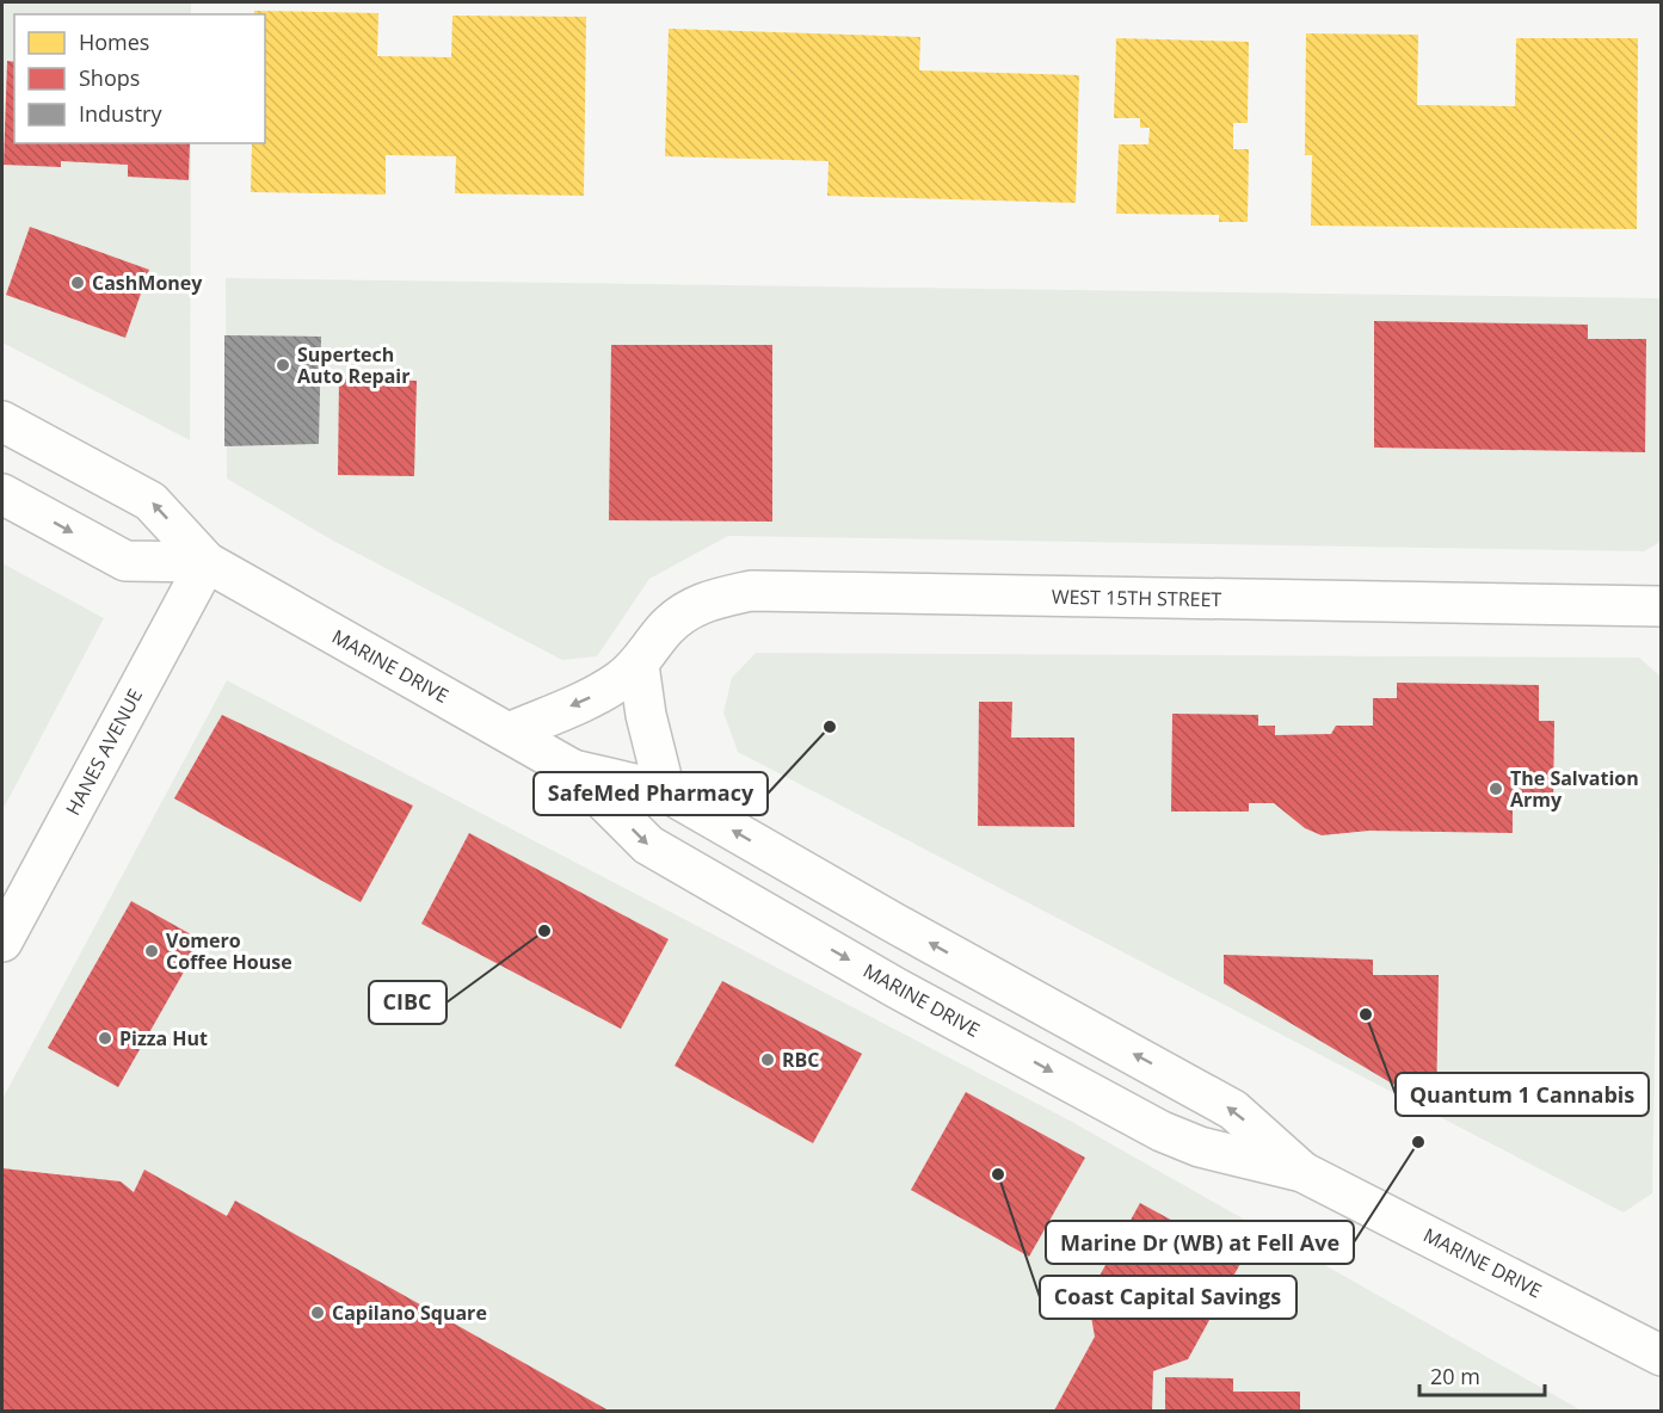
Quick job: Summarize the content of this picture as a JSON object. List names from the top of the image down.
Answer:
{
  "streets": {
    "main road": ["WEST 15TH STREET", "MARINE DRIVE", "HANES AVENUE"]
  },
  "crossings": [
    ["WEST 15TH STREET", "MARINE DRIVE"],
    ["MARINE DRIVE", "HANES AVENUE"]
  ],
  "places": [
    "CashMoney",
    "Supertech Auto Repair",
    "SafeMed Pharmacy",
    "The Salvation Army",
    "CIBC",
    "Vomero Coffee House",
    "Quantum 1 Cannabis",
    "Pizza Hut",
    "RBC",
    "Marine Dr (WB) at Fell Ave",
    "Coast Capital Savings",
    "Capilano Square"
  ],
  "legend": ["Homes", "Shops", "Industry"],
  "scale_bar": "20 m"
}
